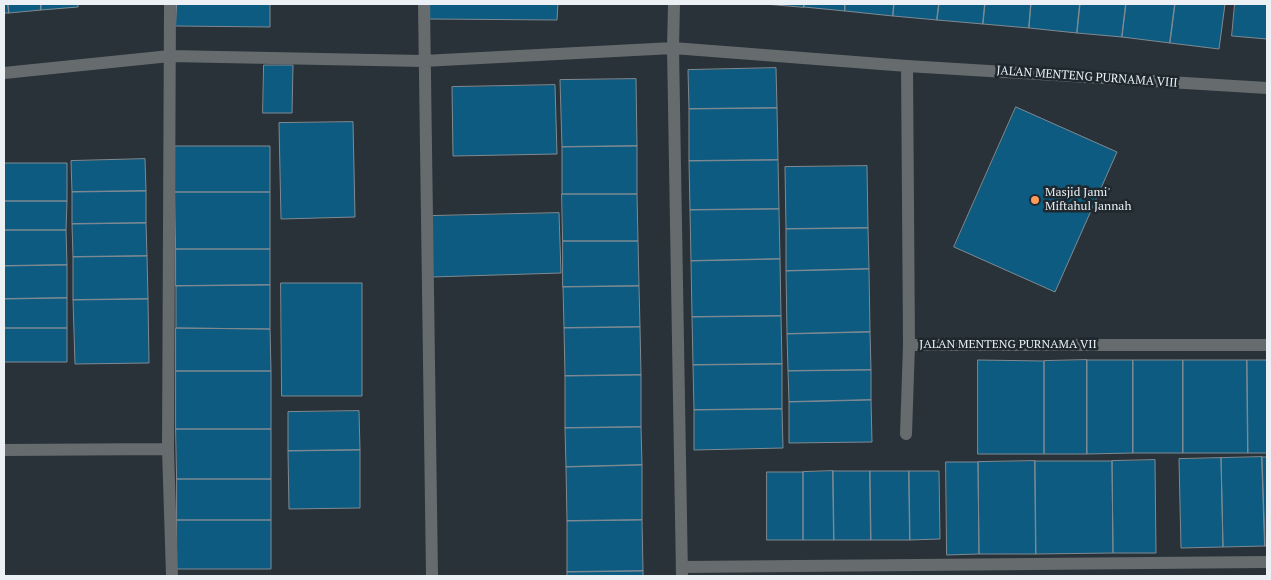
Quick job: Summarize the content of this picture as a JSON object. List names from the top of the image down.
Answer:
{
  "streets": {
    "street": ["JALAN MENTENG PURNAMA VIII", "JALAN MENTENG PURNAMA VII"]
  },
  "crossings": [
    ["JALAN MENTENG PURNAMA VIII", "JALAN MENTENG PURNAMA VII"]
  ],
  "places": ["Masjid Jami' Miftahul Jannah"]
}
